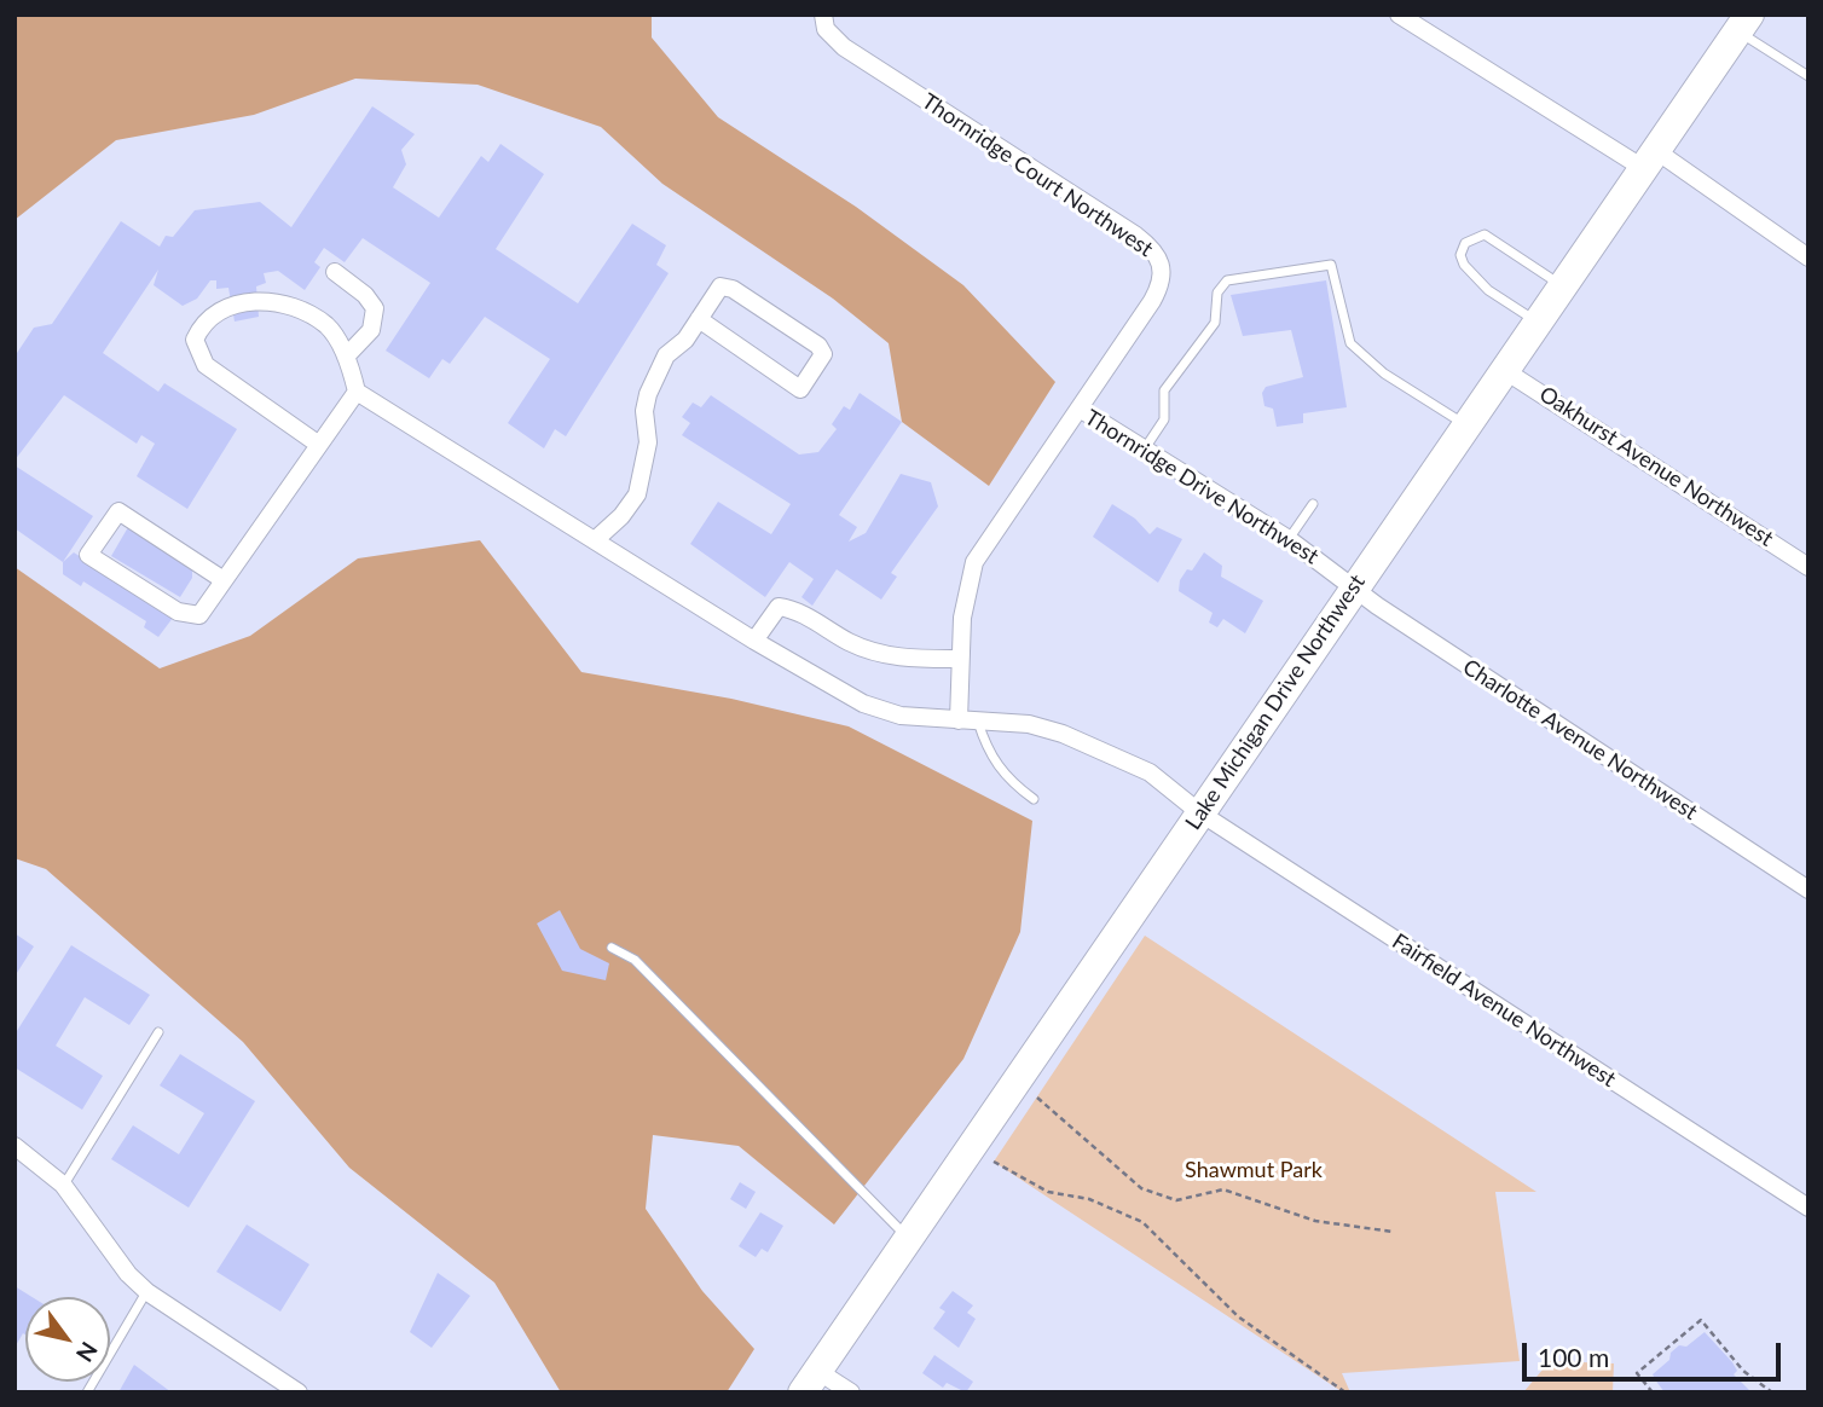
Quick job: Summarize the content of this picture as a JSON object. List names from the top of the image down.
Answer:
{
  "streets": {
    "highway": ["Lake Michigan Drive Northwest"],
    "street": [
      "Thornridge Court Northwest",
      "Oakhurst Avenue Northwest",
      "Thornridge Drive Northwest",
      "Charlotte Avenue Northwest",
      "Fairfield Avenue Northwest"
    ]
  },
  "crossings": [
    ["Thornridge Court Northwest", "Thornridge Drive Northwest"],
    ["Oakhurst Avenue Northwest", "Lake Michigan Drive Northwest"],
    ["Thornridge Drive Northwest", "Lake Michigan Drive Northwest"],
    ["Thornridge Drive Northwest", "Charlotte Avenue Northwest"],
    ["Thornridge Drive Northwest", "Fairfield Avenue Northwest"],
    ["Lake Michigan Drive Northwest", "Charlotte Avenue Northwest"],
    ["Lake Michigan Drive Northwest", "Fairfield Avenue Northwest"]
  ],
  "parks": ["Shawmut Park"],
  "scale_bar": "100 m",
  "north": "bottom right"
}
